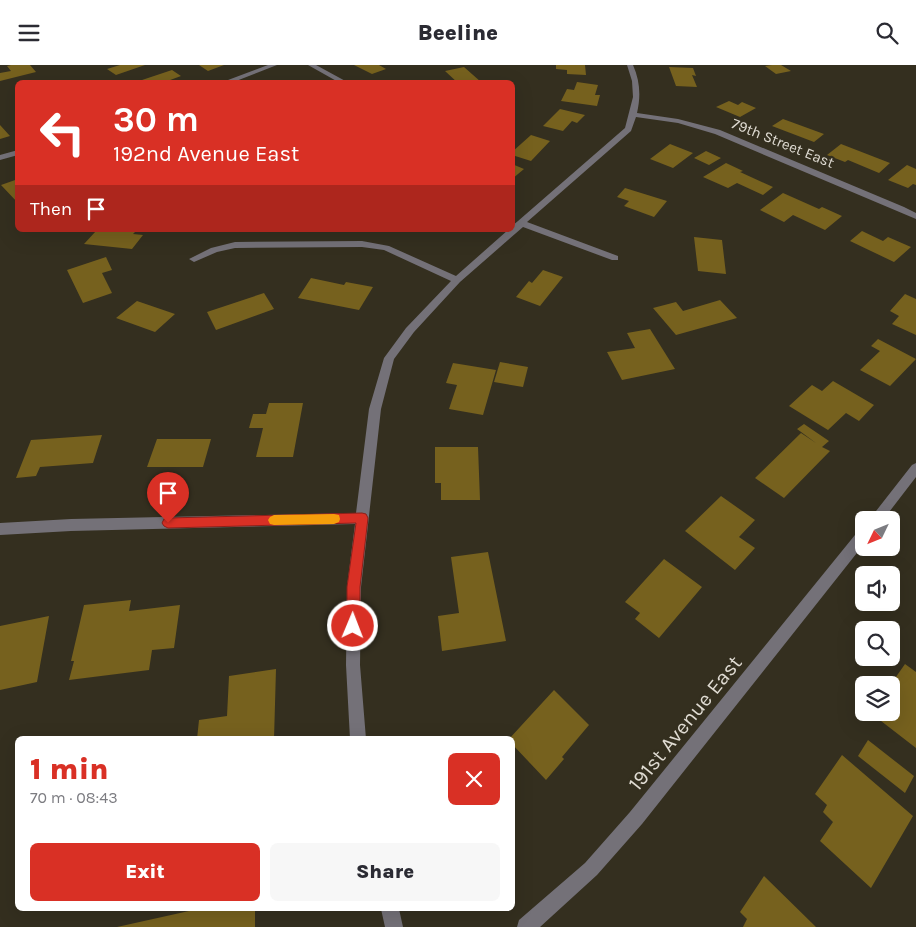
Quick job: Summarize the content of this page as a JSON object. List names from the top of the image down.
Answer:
{
  "streets": {
    "street": ["79th Street East", "191st Avenue East"]
  },
  "north": "bottom left",
  "page": {
    "header": "Beeline",
    "turn": ["30 m", "192nd Avenue East"],
    "then": "Then",
    "heading": ["1 min", "70 m · 08:43"],
    "buttons": ["Exit", "Share"]
  }
}
